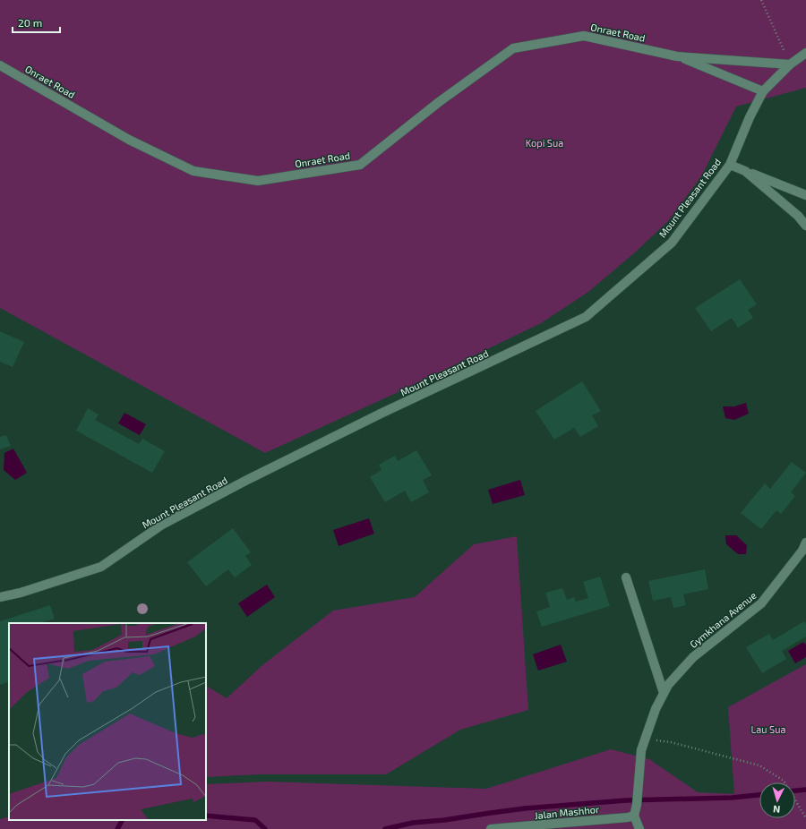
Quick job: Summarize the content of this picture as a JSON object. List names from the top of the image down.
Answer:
{
  "streets": {
    "street": [
      "Onraet Road",
      "Mount Pleasant Road",
      "Gymkhana Avenue",
      "Jalan Mashhor"
    ]
  },
  "crossings": [
    ["Onraet Road", "Mount Pleasant Road"],
    ["Gymkhana Avenue", "Jalan Mashhor"]
  ],
  "parks": ["Kopi Sua", "Lau Sua"],
  "scale_bar": "20 m",
  "north": "bottom"
}
